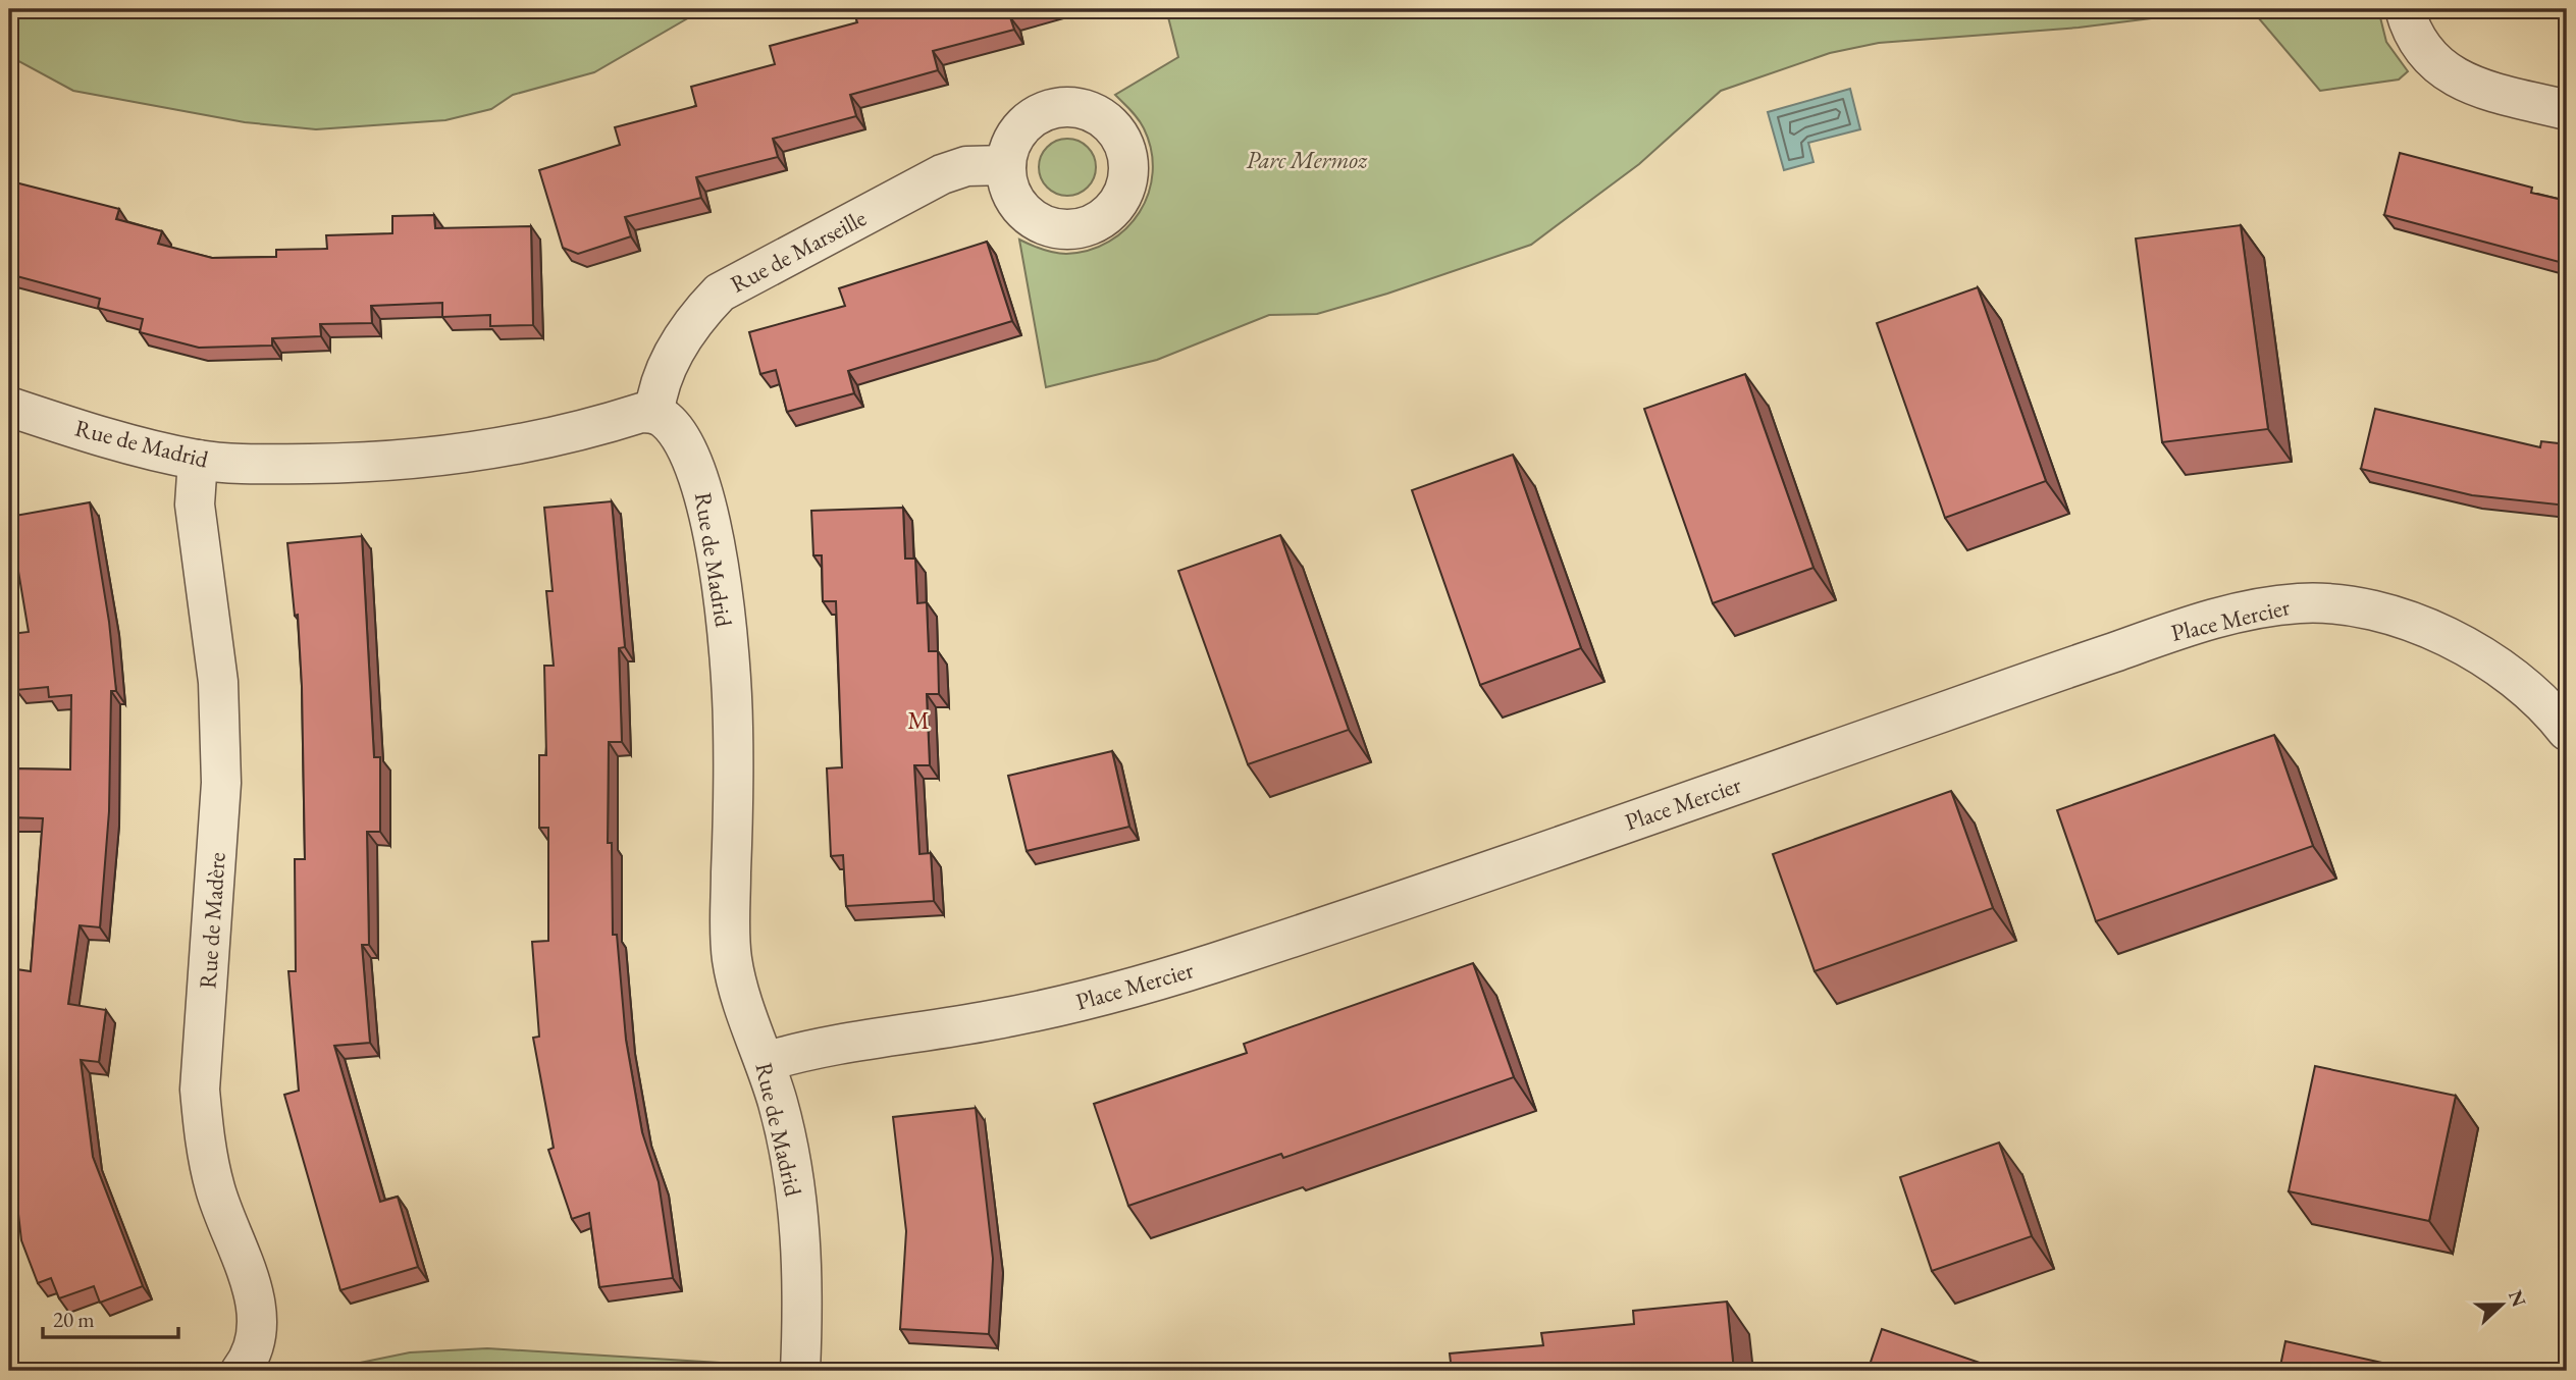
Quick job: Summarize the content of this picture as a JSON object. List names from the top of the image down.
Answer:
{
  "streets": {
    "street": [
      "Rue de Marseille",
      "Rue de Madrid",
      "Place Mercier",
      "Rue de Madère"
    ]
  },
  "crossings": [
    ["Rue de Marseille", "Rue de Madrid"],
    ["Rue de Madrid", "Place Mercier"],
    ["Rue de Madrid", "Rue de Madère"]
  ],
  "districts": ["M"],
  "parks": ["Parc Mermoz"],
  "scale_bar": "20 m",
  "north": "right"
}
